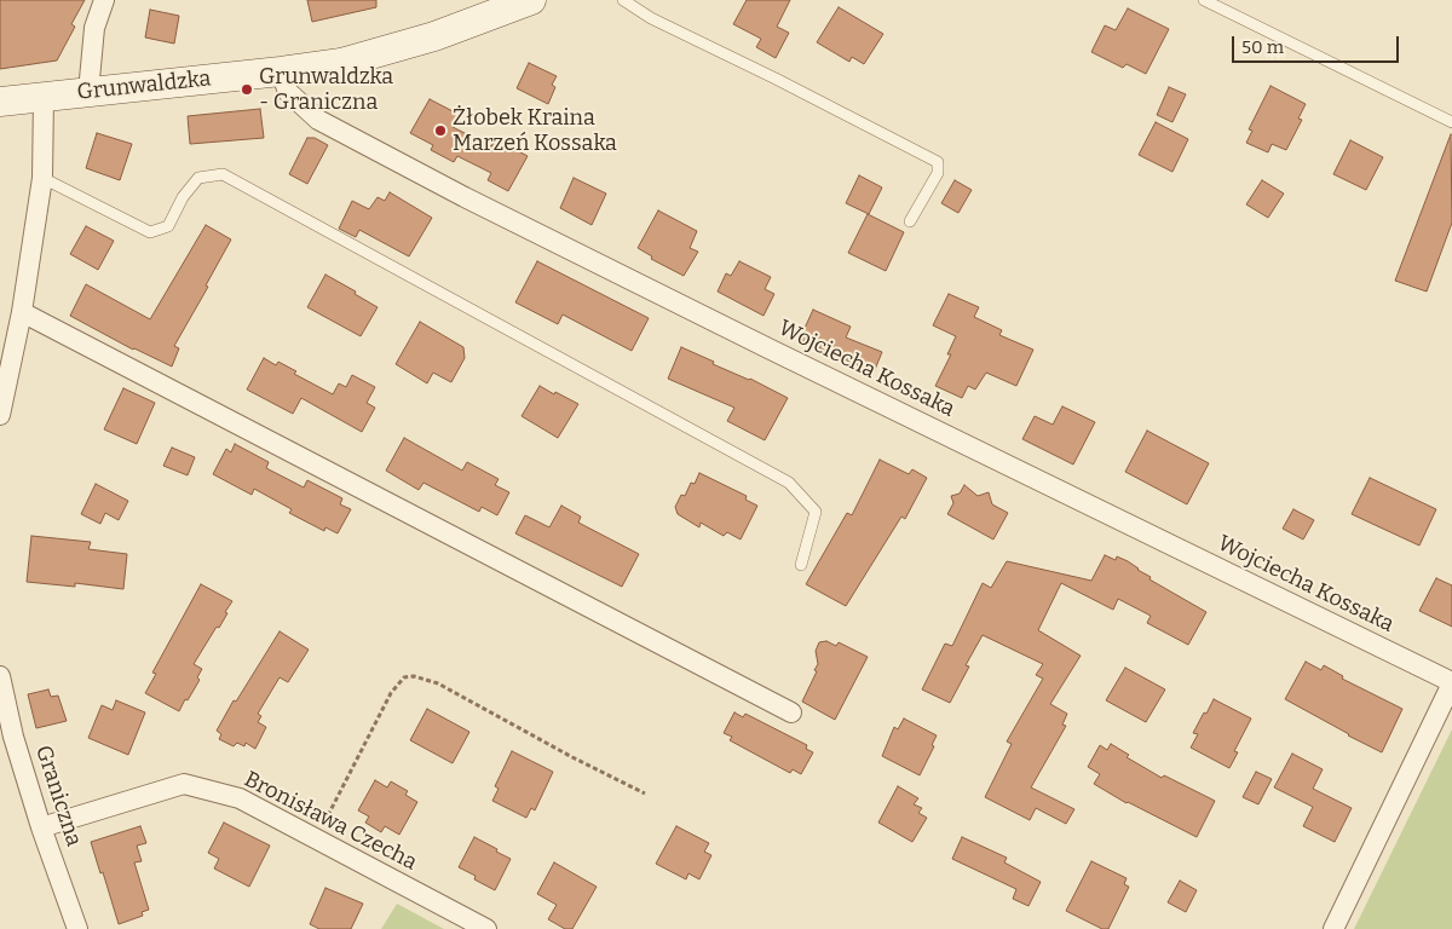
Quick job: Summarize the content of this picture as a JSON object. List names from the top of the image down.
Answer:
{
  "streets": {
    "street": [
      "Grunwaldzka",
      "Wojciecha Kossaka",
      "Graniczna",
      "Bronisława Czecha"
    ]
  },
  "crossings": [
    ["Grunwaldzka", "Wojciecha Kossaka"],
    ["Graniczna", "Bronisława Czecha"]
  ],
  "places": ["Grunwaldzka - Graniczna", "Żłobek Kraina Marzeń Kossaka"],
  "scale_bar": "50 m"
}
